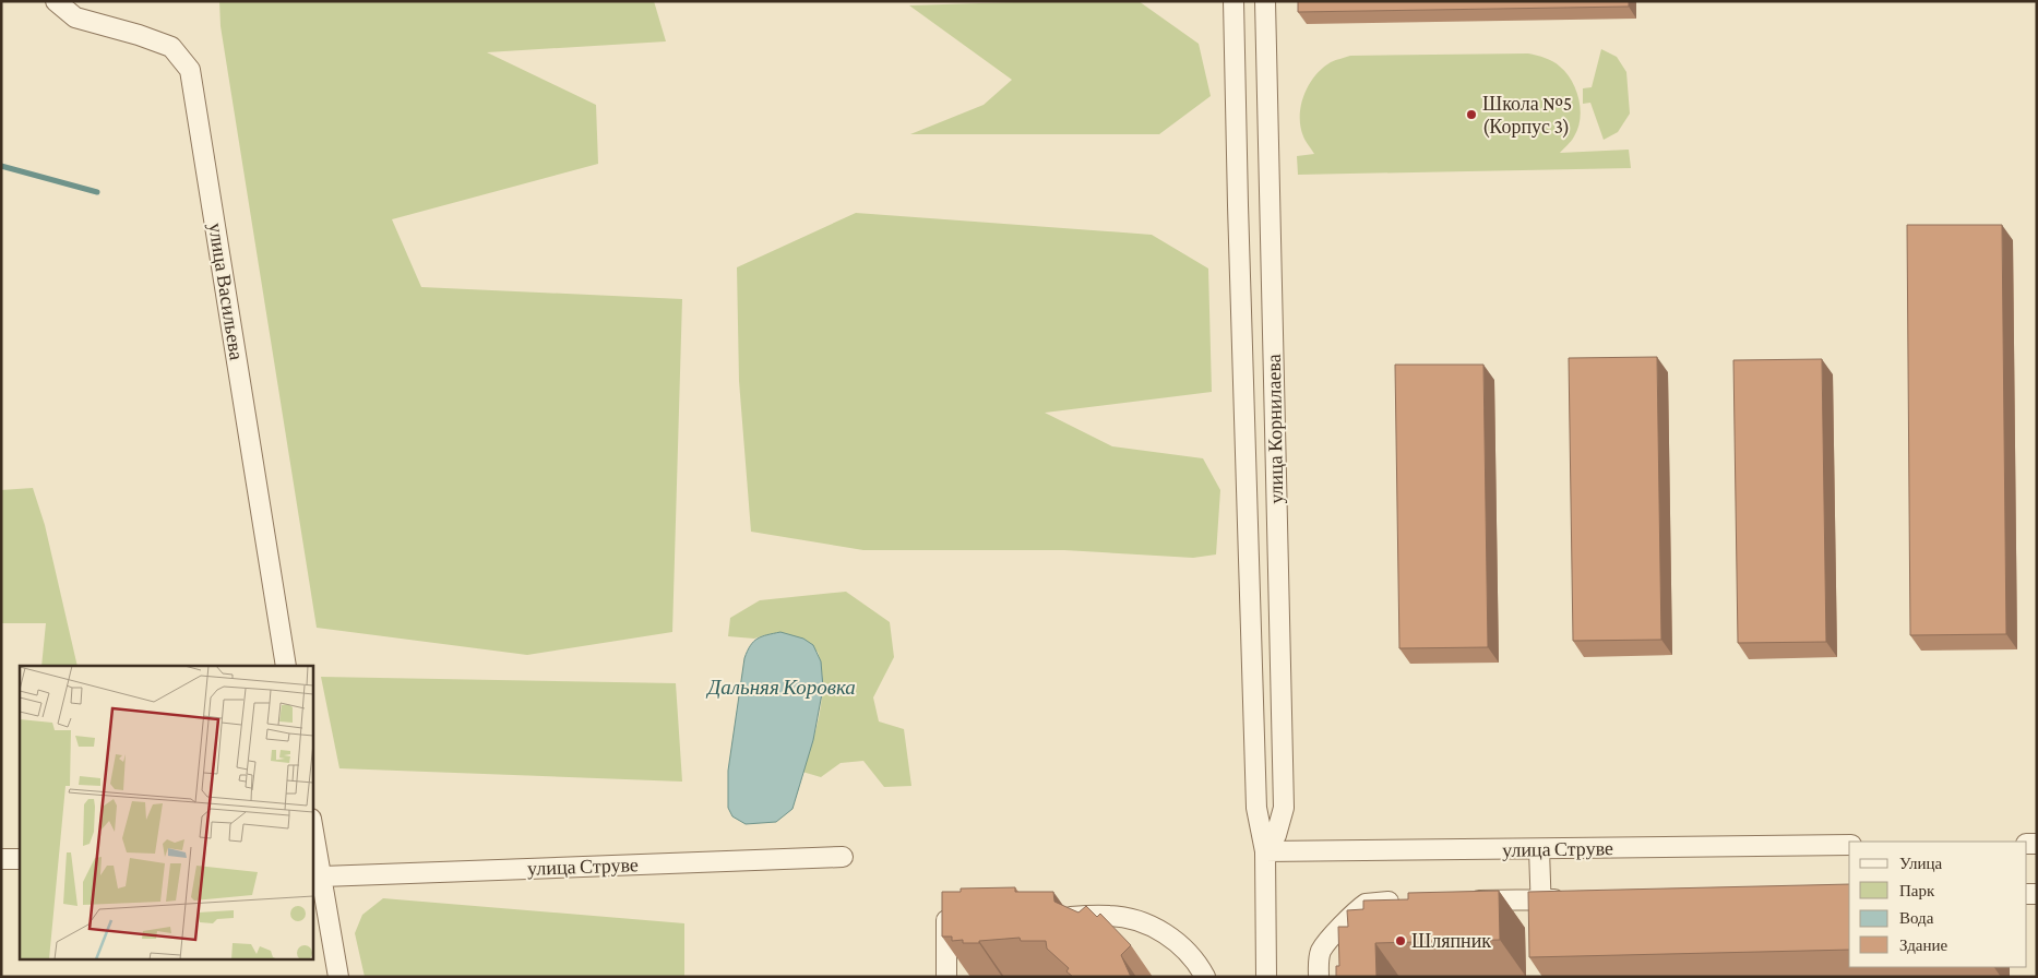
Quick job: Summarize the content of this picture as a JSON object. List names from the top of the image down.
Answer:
{
  "streets": {
    "street": ["улица Васильева", "улица Корнилаева", "улица Струве"]
  },
  "crossings": [
    ["улица Корнилаева", "улица Струве"]
  ],
  "water": ["Дальняя Коровка"],
  "places": ["Школа №5 (Корпус 3)", "Шляпник"],
  "legend": [
    "Улица",
    "Парк",
    "Вода",
    "Здание"
  ]
}
